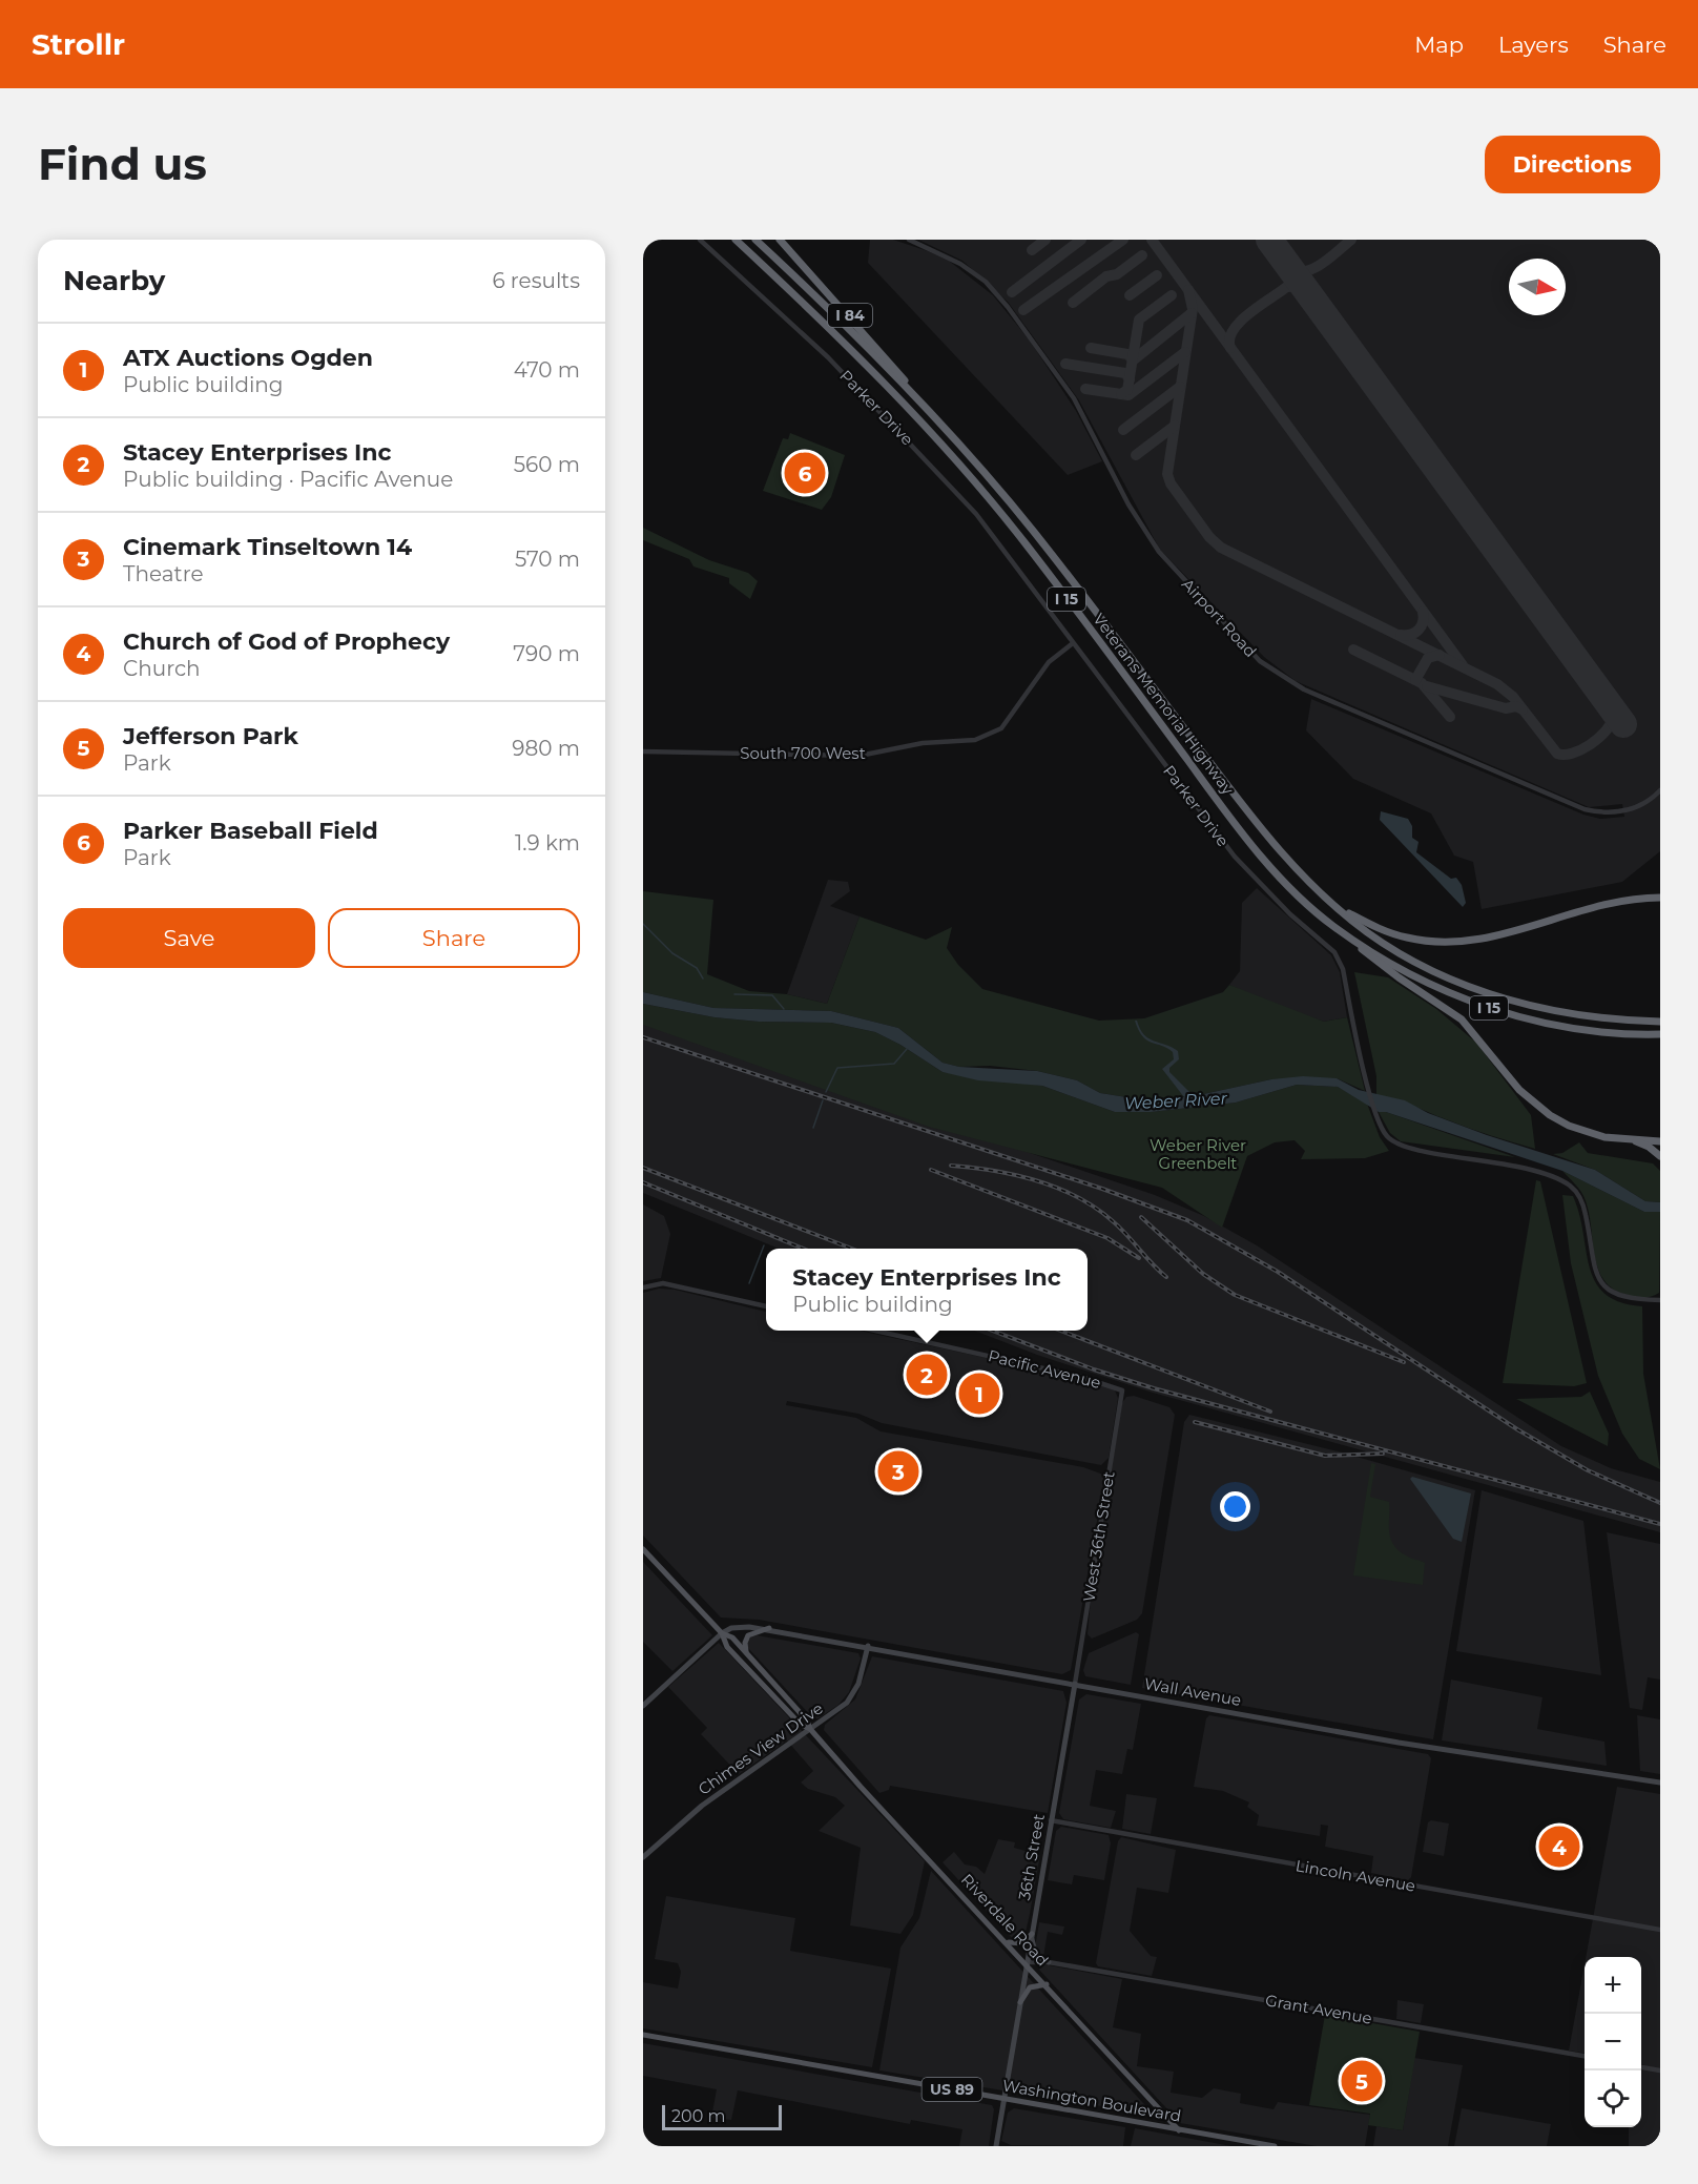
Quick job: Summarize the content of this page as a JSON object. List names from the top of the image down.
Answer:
{
  "streets": {
    "highway": ["I 84", "I 15", "Veterans Memorial Highway"],
    "main road": [
      "Wall Avenue",
      "Chimes View Drive",
      "36th Street",
      "Riverdale Road",
      "US 89",
      "Washington Boulevard"
    ],
    "street": [
      "Parker Drive",
      "Airport Road",
      "South 700 West",
      "Pacific Avenue",
      "West 36th Street",
      "Lincoln Avenue",
      "Grant Avenue"
    ]
  },
  "crossings": [
    ["I 84", "Veterans Memorial Highway"],
    ["Parker Drive", "South 700 West"],
    ["Pacific Avenue", "West 36th Street"],
    ["West 36th Street", "Wall Avenue"],
    ["West 36th Street", "36th Street"],
    ["Wall Avenue", "Chimes View Drive"],
    ["Wall Avenue", "36th Street"],
    ["Wall Avenue", "Riverdale Road"],
    ["Chimes View Drive", "Riverdale Road"],
    ["36th Street", "Lincoln Avenue"],
    ["36th Street", "Riverdale Road"],
    ["36th Street", "Grant Avenue"],
    ["36th Street", "Washington Boulevard"],
    ["Riverdale Road", "Grant Avenue"],
    ["Riverdale Road", "Washington Boulevard"]
  ],
  "water": ["Weber River"],
  "parks": ["Weber River Greenbelt"],
  "scale_bar": "200 m",
  "north": "right",
  "page": {
    "header": "Strollr",
    "nav": ["Map", "Layers", "Share"],
    "buttons": [
      "Directions",
      ["Save", "Share"]
    ],
    "title": "Find us",
    "heading": ["Nearby", "6 results"],
    "list": [
      {
        "mark": "1",
        "name": "ATX Auctions Ogden",
        "note": "Public building",
        "value": "470 m"
      },
      {
        "mark": "2",
        "name": "Stacey Enterprises Inc",
        "note": "Public building · Pacific Avenue",
        "value": "560 m"
      },
      {
        "mark": "3",
        "name": "Cinemark Tinseltown 14",
        "note": "Theatre",
        "value": "570 m"
      },
      {
        "mark": "4",
        "name": "Church of God of Prophecy",
        "note": "Church",
        "value": "790 m"
      },
      {
        "mark": "5",
        "name": "Jefferson Park",
        "note": "Park",
        "value": "980 m"
      },
      {
        "mark": "6",
        "name": "Parker Baseball Field",
        "note": "Park",
        "value": "1.9 km"
      }
    ],
    "pins": [
      "6",
      "2",
      "1",
      "3",
      "4",
      "5"
    ],
    "popup": ["Stacey Enterprises Inc", "Public building"],
    "map_buttons": ["+", "−"],
    "scale": "200 m"
  }
}
